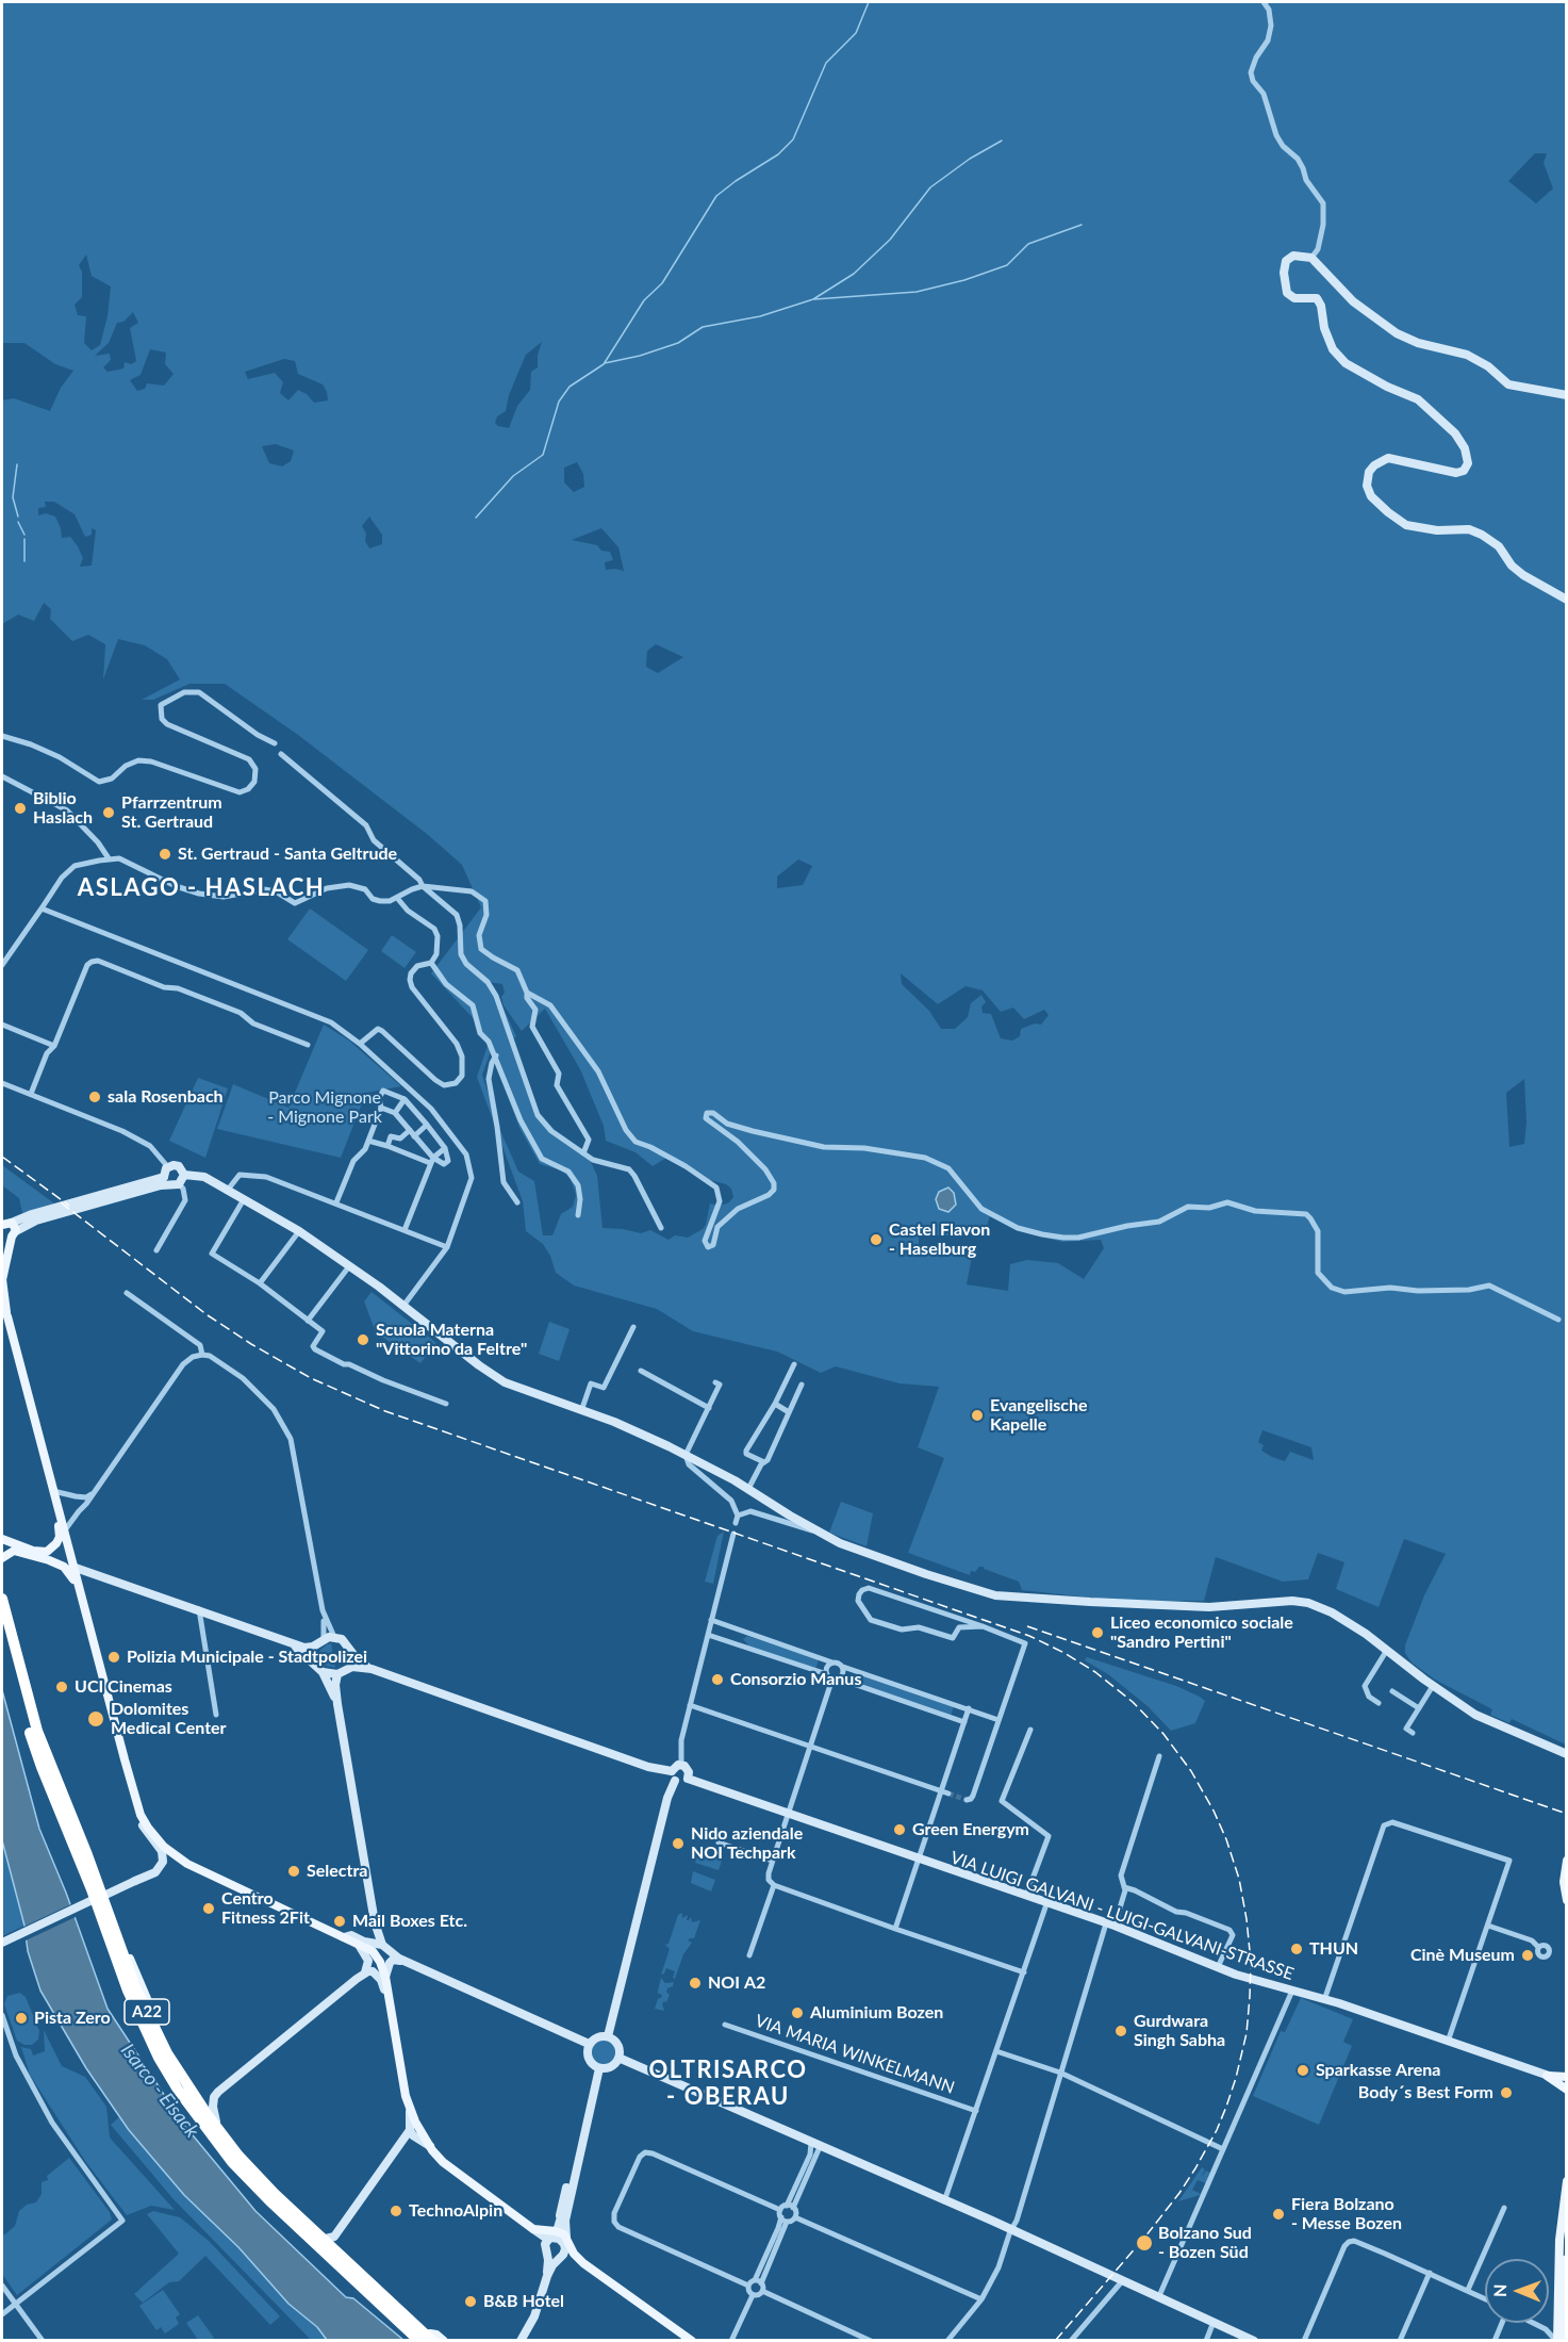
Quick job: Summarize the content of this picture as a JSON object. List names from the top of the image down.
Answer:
{
  "streets": {
    "highway": ["A22"],
    "main road": ["VIA LUIGI GALVANI - LUIGI-GALVANI-STRASSE"],
    "street": ["VIA MARIA WINKELMANN"]
  },
  "districts": ["ASLAGO - HASLACH", "OLTRISARCO - OBERAU"],
  "water": ["Isarco - Eisack"],
  "parks": ["Parco Mignone - Mignone Park"],
  "places": [
    "Biblio Haslach",
    "Pfarrzentrum St. Gertraud",
    "St. Gertraud - Santa Geltrude",
    "sala Rosenbach",
    "Castel Flavon - Haselburg",
    "Scuola Materna \"Vittorino da Feltre\"",
    "Evangelische Kapelle",
    "Liceo economico sociale \"Sandro Pertini\"",
    "Polizia Municipale - Stadtpolizei",
    "Consorzio Manus",
    "UCI Cinemas",
    "Dolomites Medical Center",
    "Green Energym",
    "Nido aziendale NOI Techpark",
    "Selectra",
    "Centro Fitness 2Fit",
    "Mail Boxes Etc.",
    "THUN",
    "Cinè Museum",
    "NOI A2",
    "Aluminium Bozen",
    "Pista Zero",
    "Gurdwara Singh Sabha",
    "Sparkasse Arena",
    "Body´s Best Form",
    "TechnoAlpin",
    "Fiera Bolzano - Messe Bozen",
    "Bolzano Sud - Bozen Süd",
    "B&B Hotel"
  ],
  "north": "left"
}
